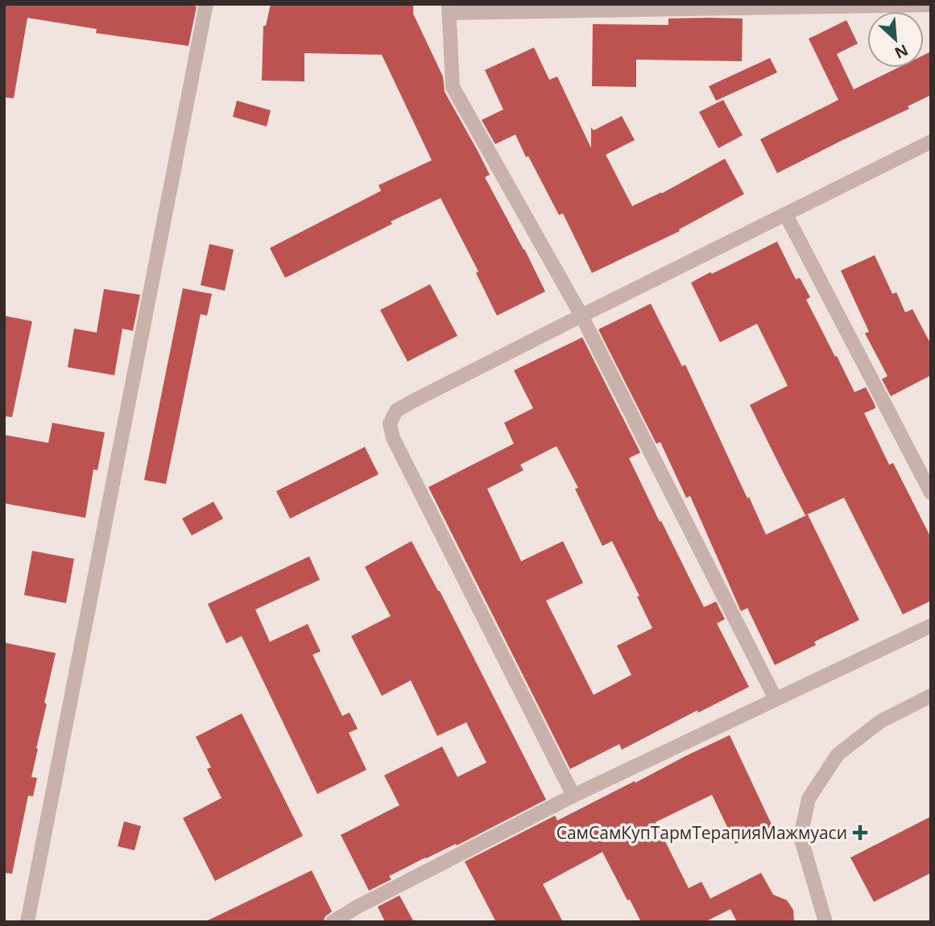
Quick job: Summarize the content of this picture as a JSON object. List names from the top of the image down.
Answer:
{
  "places": {
    "health": ["СамСамКупТармТерапияМажмуаси"]
  },
  "north": "bottom right"
}
